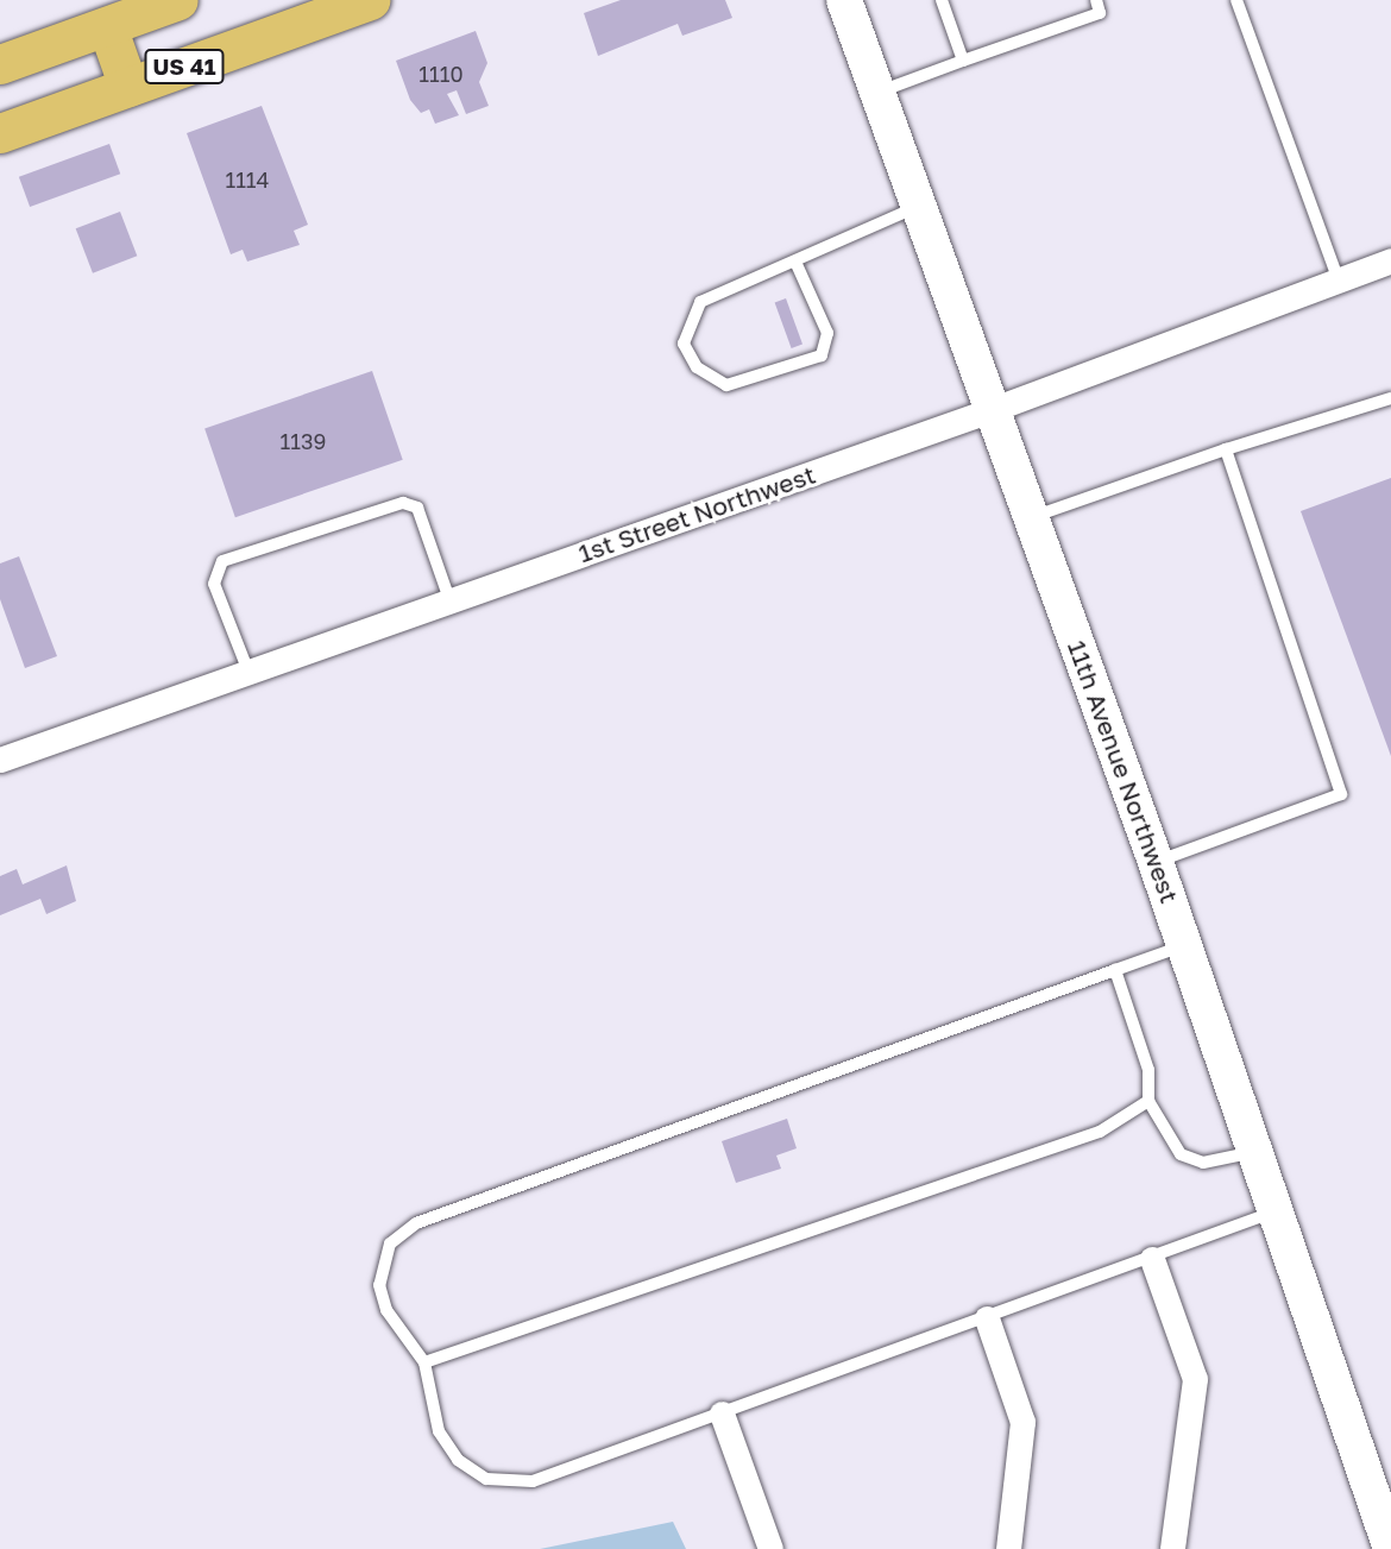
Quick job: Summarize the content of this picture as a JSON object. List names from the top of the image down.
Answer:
{
  "streets": {
    "main road": ["US 41"],
    "street": ["1st Street Northwest", "11th Avenue Northwest"]
  },
  "crossings": [
    ["1st Street Northwest", "11th Avenue Northwest"]
  ],
  "house_numbers": ["1110", "1114", "1139"]
}
